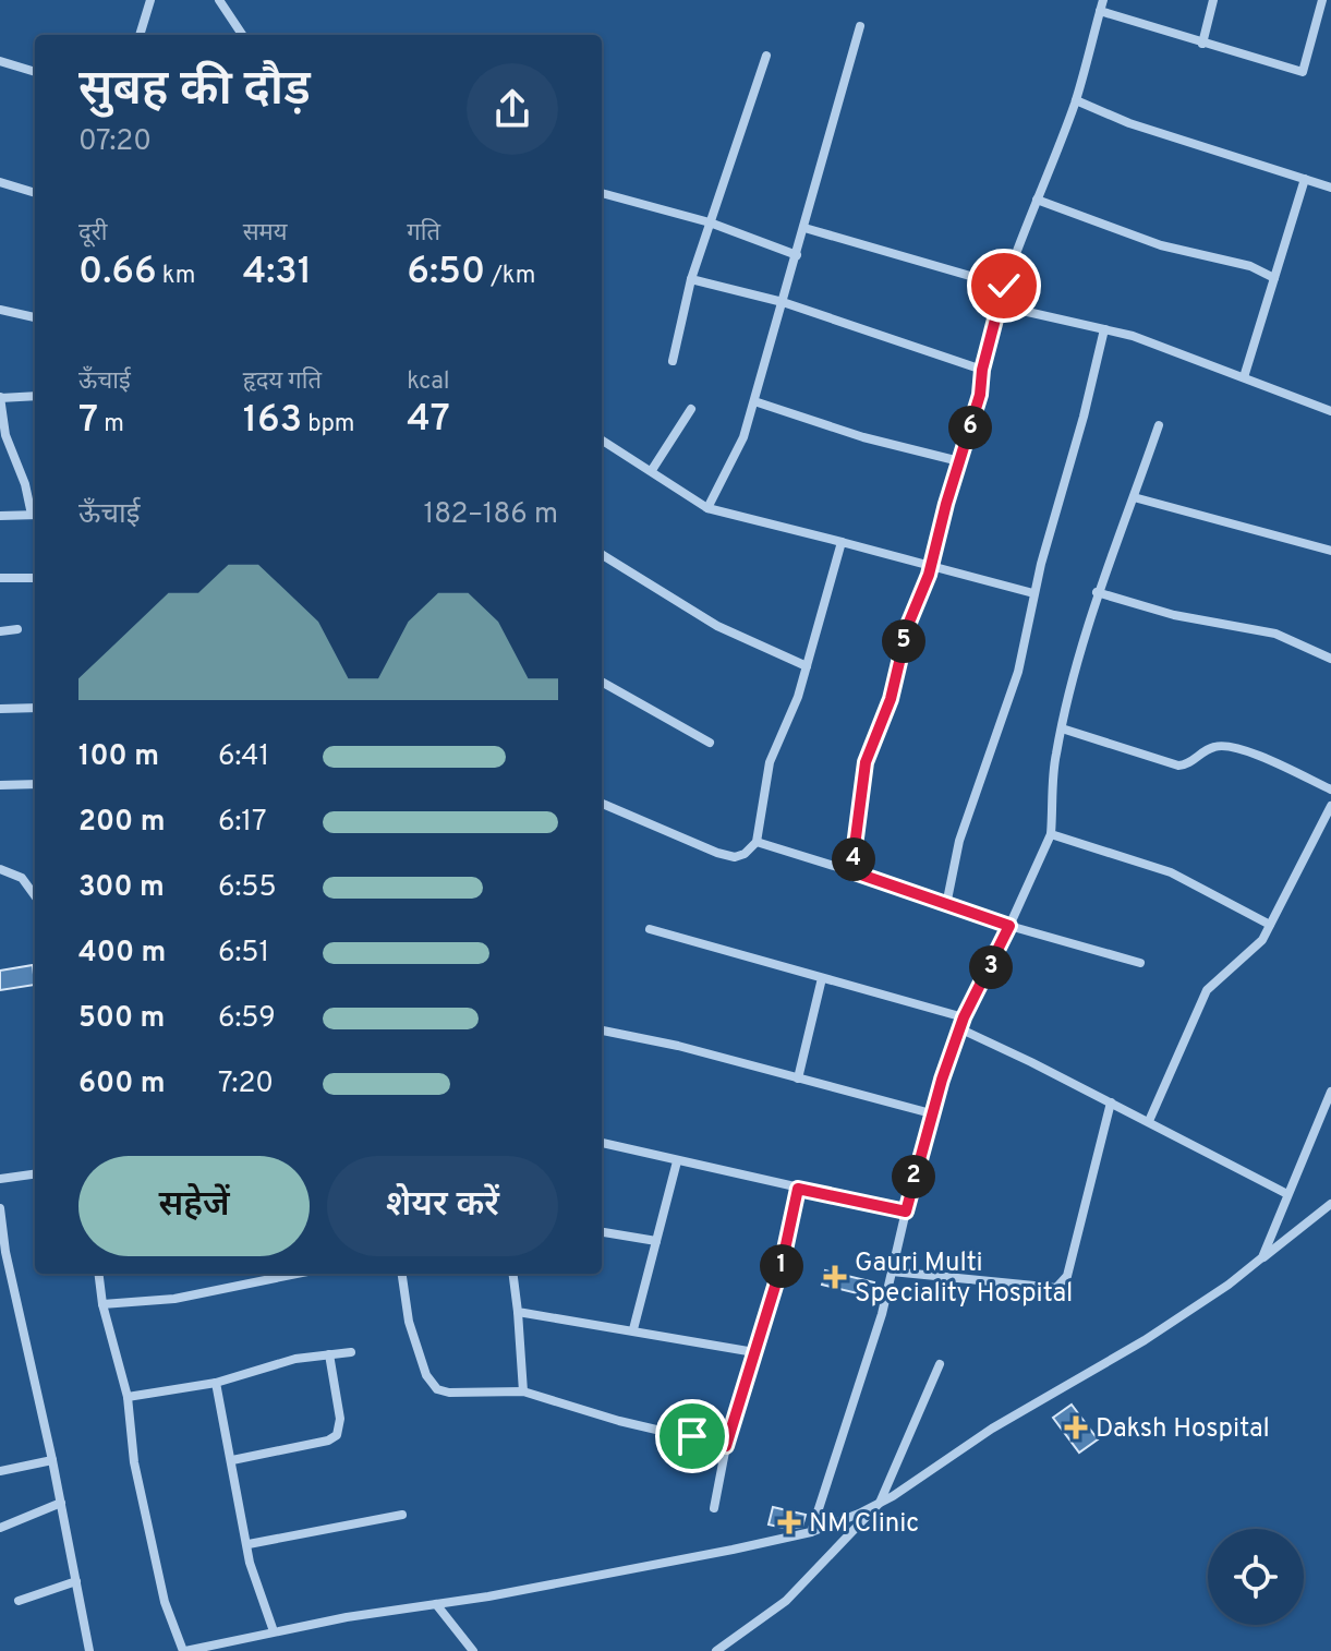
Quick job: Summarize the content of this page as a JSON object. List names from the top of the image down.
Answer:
{
  "places": {
    "health": ["Gauri Multi Speciality Hospital", "Daksh Hospital", "NM Clinic"]
  },
  "page": {
    "heading": ["सुबह की दौड़", "07:20"],
    "stats": [
      ["दूरी", "0.66 km"],
      ["समय", "4:31"],
      ["गति", "6:50 /km"],
      ["ऊँचाई", "7 m"],
      ["हृदय गति", "163 bpm"],
      ["kcal", "47"]
    ],
    "pins": [
      "6",
      "5",
      "4",
      "3",
      "2",
      "1"
    ],
    "chart": ["ऊँचाई", "182–186 m"],
    "list": [
      {
        "name": "100 m",
        "note": "6:41"
      },
      {
        "name": "200 m",
        "note": "6:17"
      },
      {
        "name": "300 m",
        "note": "6:55"
      },
      {
        "name": "400 m",
        "note": "6:51"
      },
      {
        "name": "500 m",
        "note": "6:59"
      },
      {
        "name": "600 m",
        "note": "7:20"
      }
    ],
    "buttons": ["सहेजें", "शेयर करें"]
  }
}
